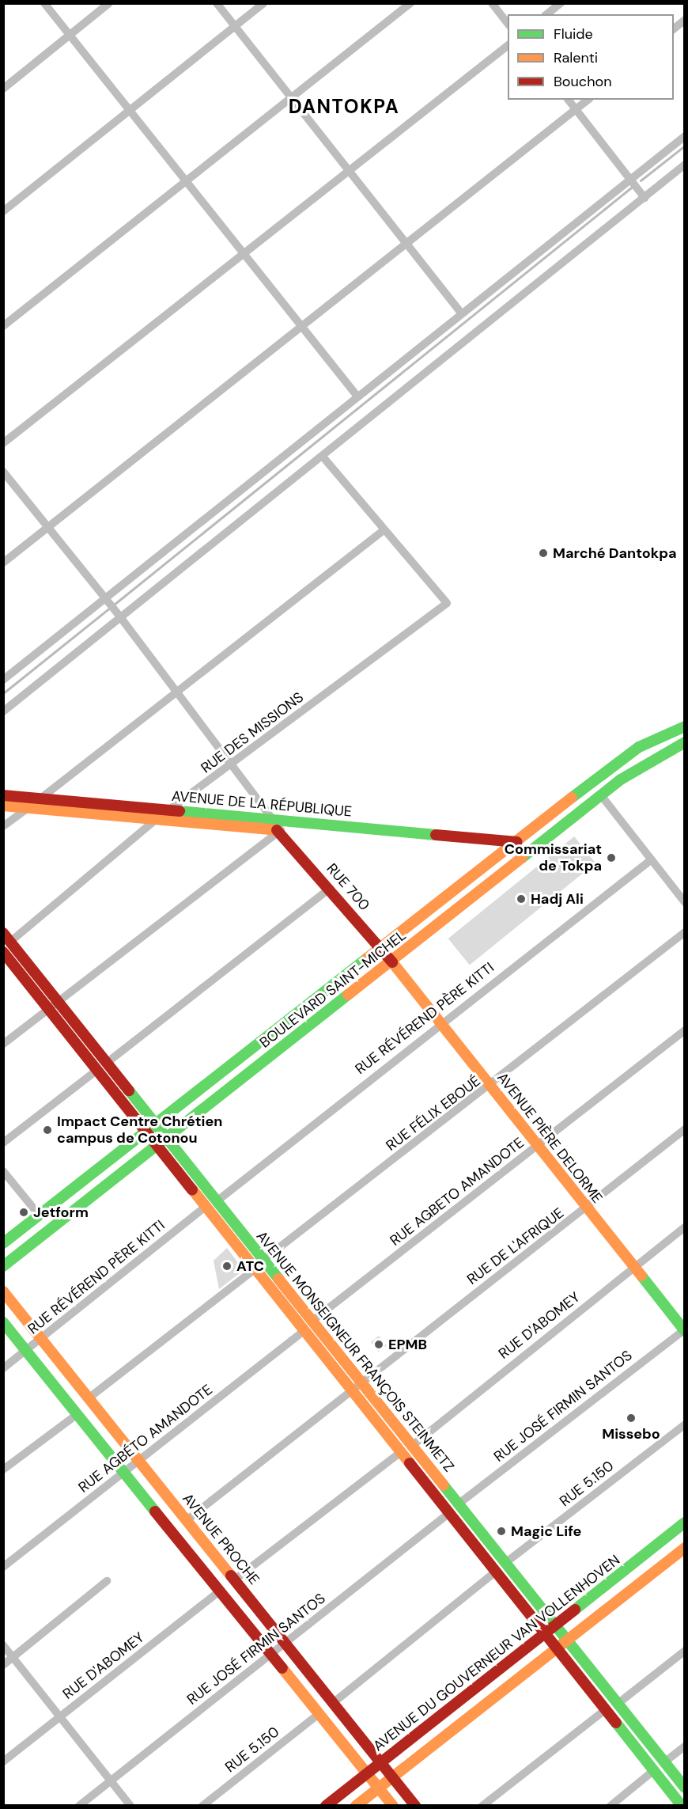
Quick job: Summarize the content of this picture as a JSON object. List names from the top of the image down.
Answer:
{
  "streets": {
    "main road": [
      "AVENUE DE LA RÉPUBLIQUE",
      "RUE 700",
      "BOULEVARD SAINT-MICHEL",
      "AVENUE PIÈRE DELORME",
      "AVENUE MONSEIGNEUR FRANÇOIS STEINMETZ",
      "AVENUE PROCHE",
      "AVENUE DU GOUVERNEUR VAN VOLLENHOVEN"
    ],
    "street": [
      "RUE DES MISSIONS",
      "RUE RÉVÉREND PÈRE KITTI",
      "RUE FÉLIX EBOUÉ",
      "RUE AGBETO AMANDOTE",
      "RUE DE L'AFRIQUE",
      "RUE D'ABOMEY",
      "RUE JOSÉ FIRMIN SANTOS",
      "RUE AGBÉTO AMANDOTE",
      "RUE 5.150"
    ]
  },
  "crossings": [
    ["RUE DES MISSIONS", "AVENUE DE LA RÉPUBLIQUE"],
    ["RUE DES MISSIONS", "AVENUE MONSEIGNEUR FRANÇOIS STEINMETZ"],
    ["AVENUE DE LA RÉPUBLIQUE", "RUE 700"],
    ["AVENUE DE LA RÉPUBLIQUE", "BOULEVARD SAINT-MICHEL"],
    ["RUE 700", "BOULEVARD SAINT-MICHEL"],
    ["RUE 700", "AVENUE PIÈRE DELORME"],
    ["BOULEVARD SAINT-MICHEL", "AVENUE PIÈRE DELORME"],
    ["BOULEVARD SAINT-MICHEL", "AVENUE MONSEIGNEUR FRANÇOIS STEINMETZ"],
    ["RUE RÉVÉREND PÈRE KITTI", "AVENUE PIÈRE DELORME"],
    ["RUE RÉVÉREND PÈRE KITTI", "AVENUE MONSEIGNEUR FRANÇOIS STEINMETZ"],
    ["RUE RÉVÉREND PÈRE KITTI", "AVENUE PROCHE"],
    ["RUE FÉLIX EBOUÉ", "AVENUE PIÈRE DELORME"],
    ["RUE FÉLIX EBOUÉ", "AVENUE MONSEIGNEUR FRANÇOIS STEINMETZ"],
    ["AVENUE PIÈRE DELORME", "RUE AGBETO AMANDOTE"],
    ["AVENUE PIÈRE DELORME", "RUE DE L'AFRIQUE"],
    ["AVENUE PIÈRE DELORME", "RUE D'ABOMEY"],
    ["AVENUE PIÈRE DELORME", "RUE JOSÉ FIRMIN SANTOS"],
    ["RUE AGBETO AMANDOTE", "AVENUE MONSEIGNEUR FRANÇOIS STEINMETZ"],
    ["RUE DE L'AFRIQUE", "AVENUE MONSEIGNEUR FRANÇOIS STEINMETZ"],
    ["RUE DE L'AFRIQUE", "AVENUE PROCHE"],
    ["RUE D'ABOMEY", "AVENUE MONSEIGNEUR FRANÇOIS STEINMETZ"],
    ["AVENUE MONSEIGNEUR FRANÇOIS STEINMETZ", "RUE JOSÉ FIRMIN SANTOS"],
    ["AVENUE MONSEIGNEUR FRANÇOIS STEINMETZ", "RUE AGBÉTO AMANDOTE"],
    ["AVENUE MONSEIGNEUR FRANÇOIS STEINMETZ", "RUE 5.150"],
    ["AVENUE MONSEIGNEUR FRANÇOIS STEINMETZ", "AVENUE DU GOUVERNEUR VAN VOLLENHOVEN"],
    ["RUE JOSÉ FIRMIN SANTOS", "AVENUE PROCHE"],
    ["RUE AGBÉTO AMANDOTE", "AVENUE PROCHE"],
    ["AVENUE PROCHE", "AVENUE DU GOUVERNEUR VAN VOLLENHOVEN"]
  ],
  "districts": ["DANTOKPA"],
  "places": [
    "Marché Dantokpa",
    "Commissariat de Tokpa",
    "Hadj Ali",
    "Impact Centre Chrétien campus de Cotonou",
    "Jetform",
    "ATC",
    "EPMB",
    "Missebo",
    "Magic Life"
  ],
  "legend": ["Fluide", "Ralenti", "Bouchon"]
}
